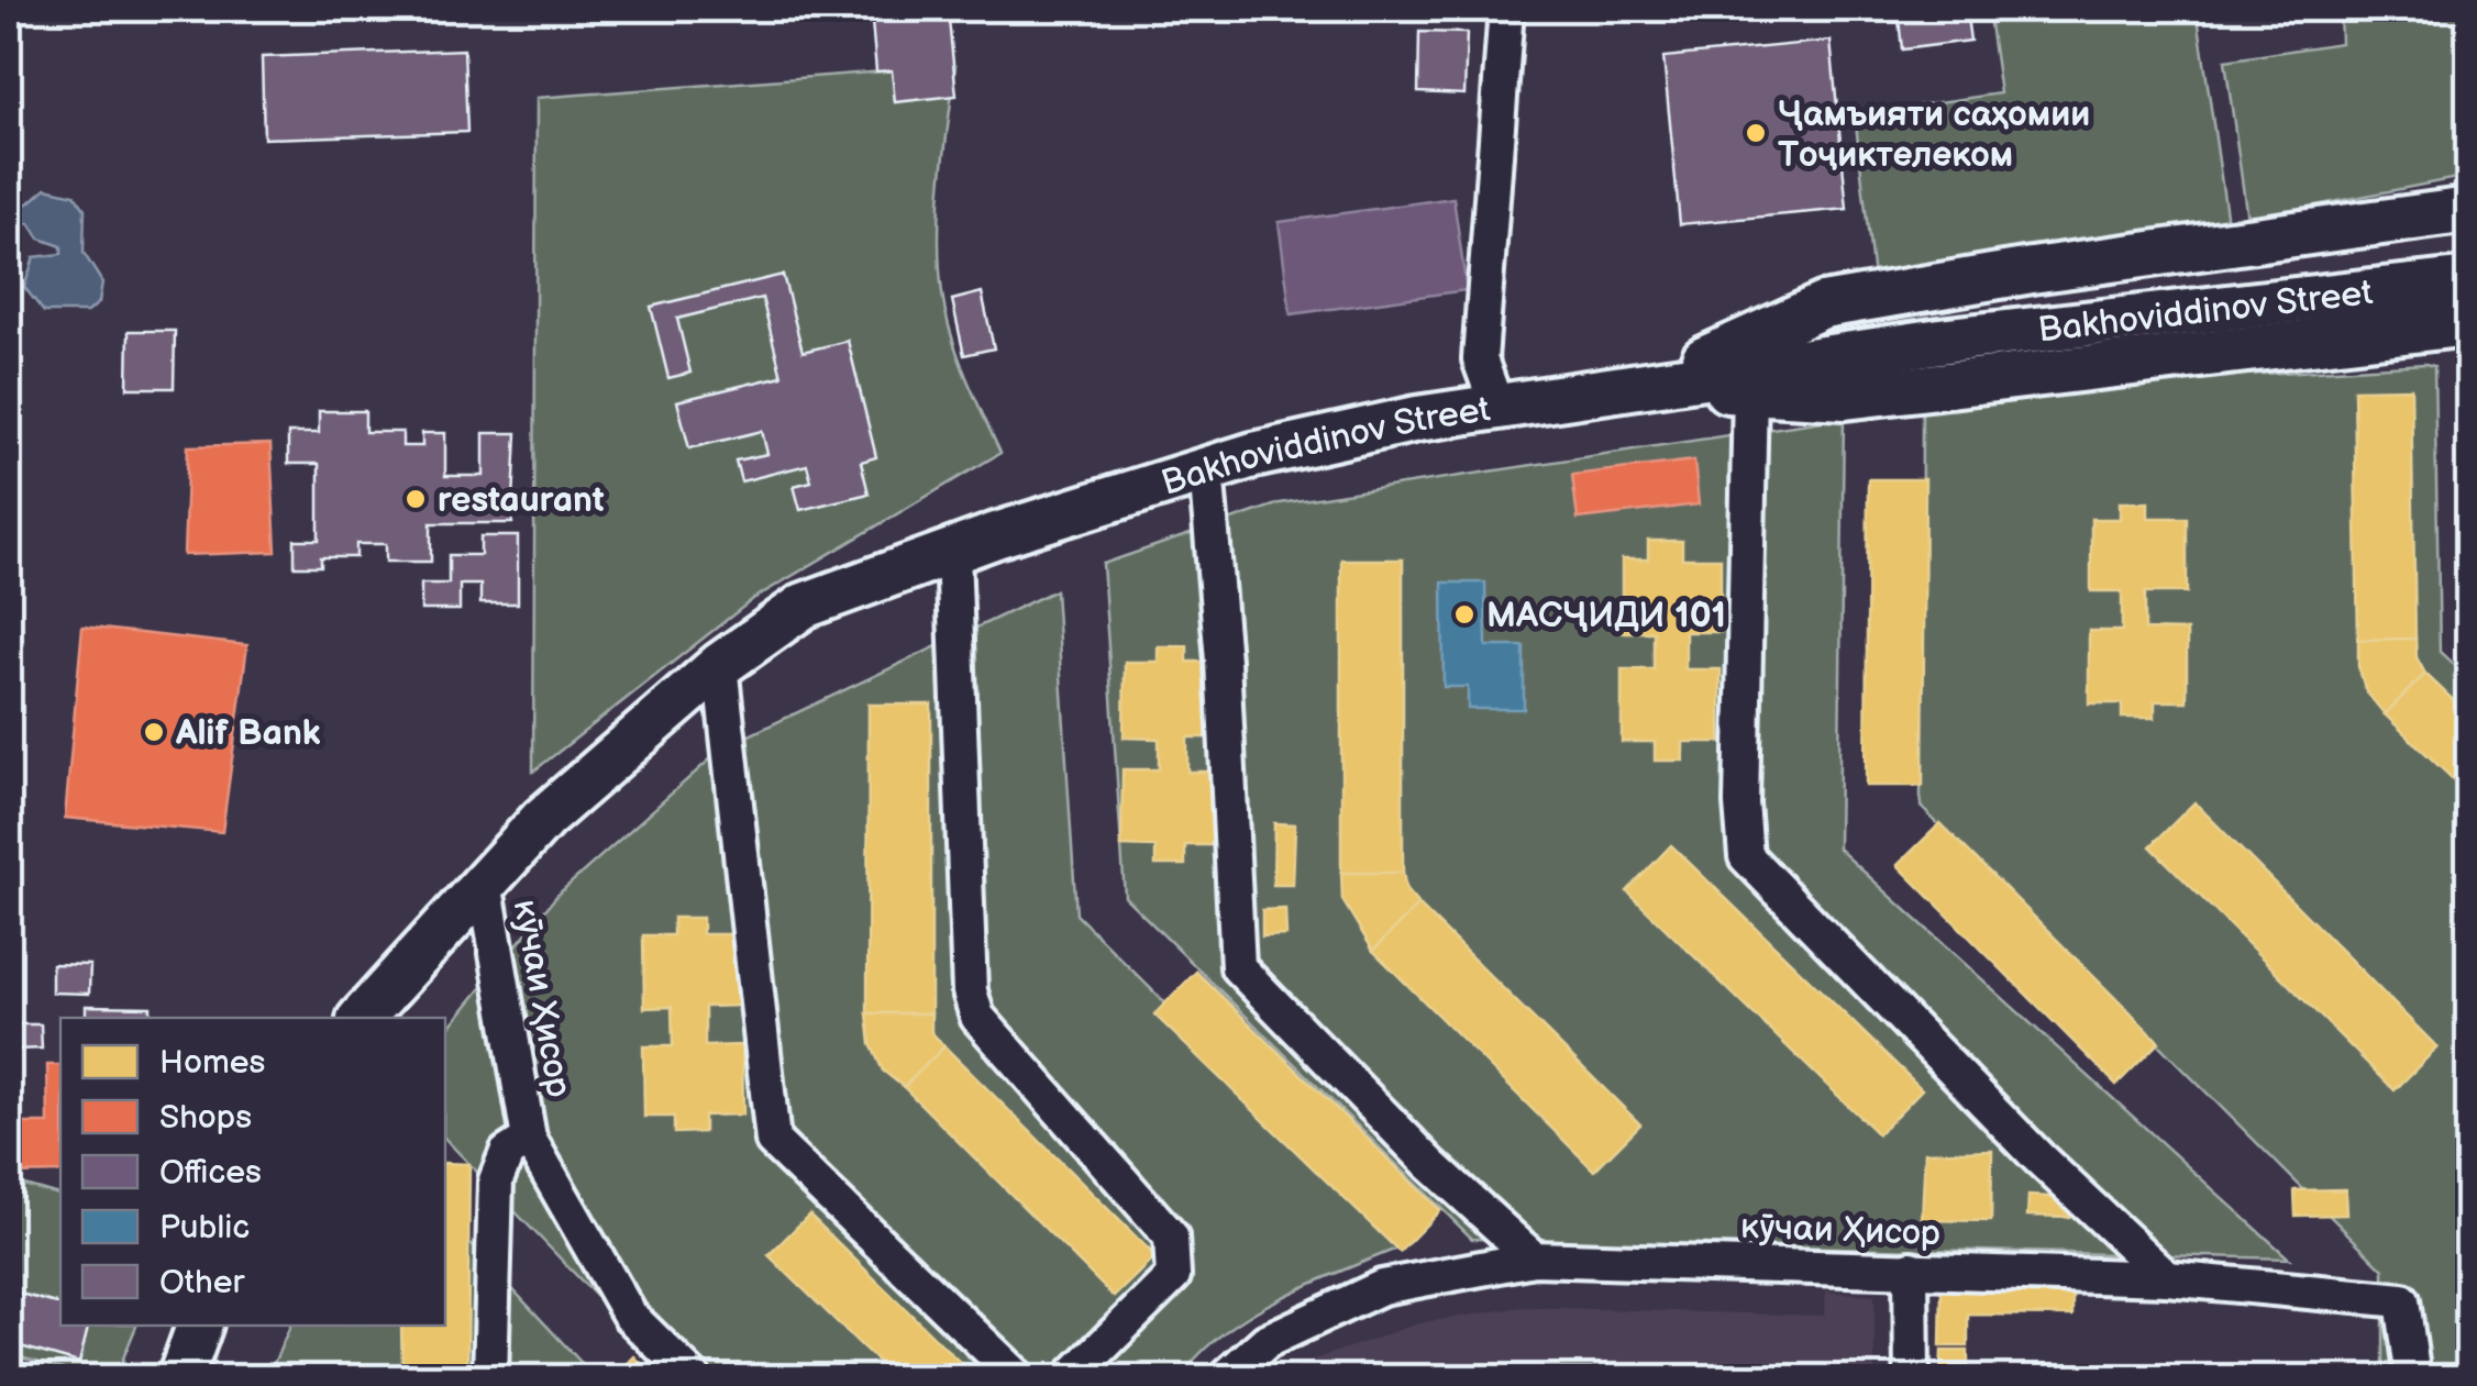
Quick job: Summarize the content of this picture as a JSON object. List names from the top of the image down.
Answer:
{
  "streets": {
    "street": ["Bakhoviddinov Street", "кӯчаи Ҳисор"]
  },
  "crossings": [
    ["Bakhoviddinov Street", "кӯчаи Ҳисор"]
  ],
  "places": [
    "Ҷамъияти саҳомии Тоҷиктелеком",
    "restaurant",
    "МАСҶИДИ 101",
    "Alif Bank"
  ],
  "legend": [
    "Homes",
    "Shops",
    "Offices",
    "Public",
    "Other"
  ]
}
